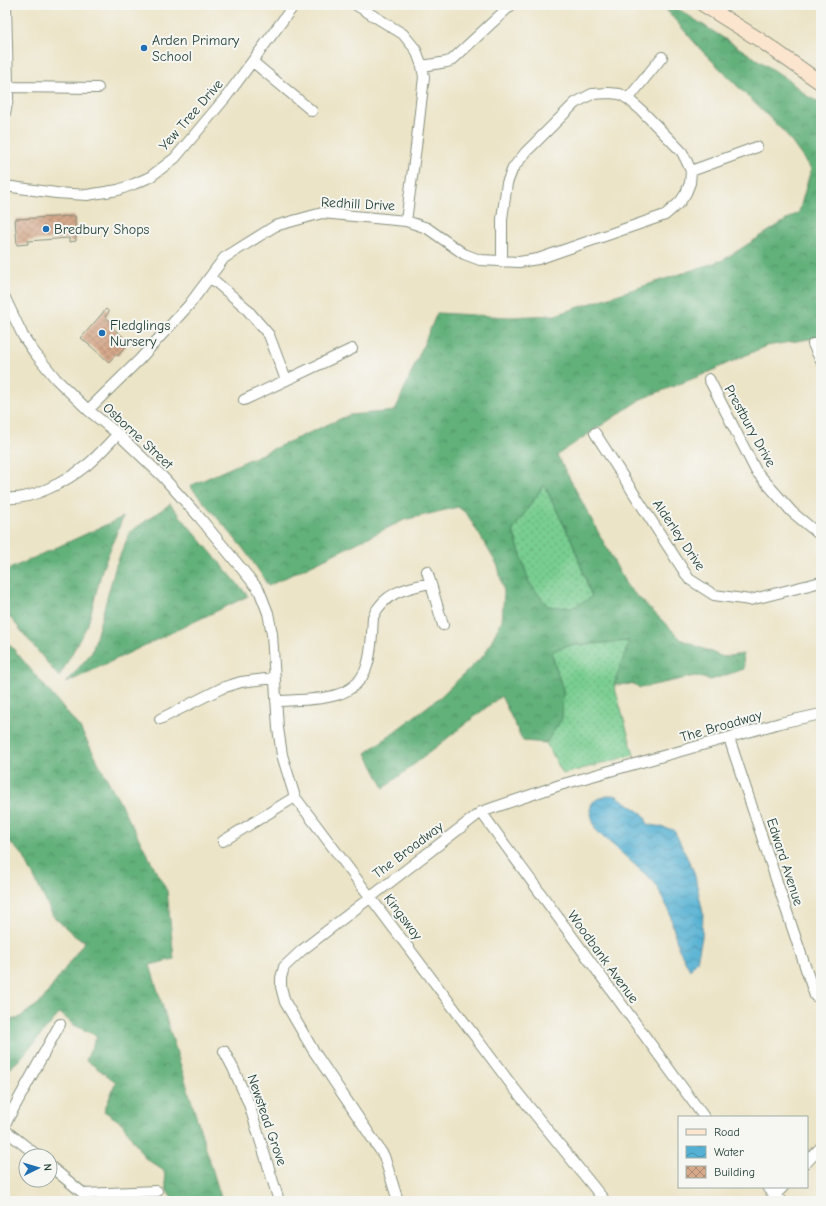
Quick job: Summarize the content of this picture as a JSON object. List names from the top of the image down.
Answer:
{
  "streets": {
    "street": [
      "Yew Tree Drive",
      "Redhill Drive",
      "Prestbury Drive",
      "Osborne Street",
      "Alderley Drive",
      "The Broadway",
      "Edward Avenue",
      "Kingsway",
      "Woodbank Avenue",
      "Newstead Grove"
    ]
  },
  "crossings": [
    ["Redhill Drive", "Osborne Street"],
    ["Osborne Street", "Kingsway"],
    ["The Broadway", "Edward Avenue"],
    ["The Broadway", "Kingsway"],
    ["The Broadway", "Woodbank Avenue"]
  ],
  "places": ["Arden Primary School", "Bredbury Shops", "Fledglings Nursery"],
  "legend": ["Road", "Water", "Building"],
  "north": "right"
}
